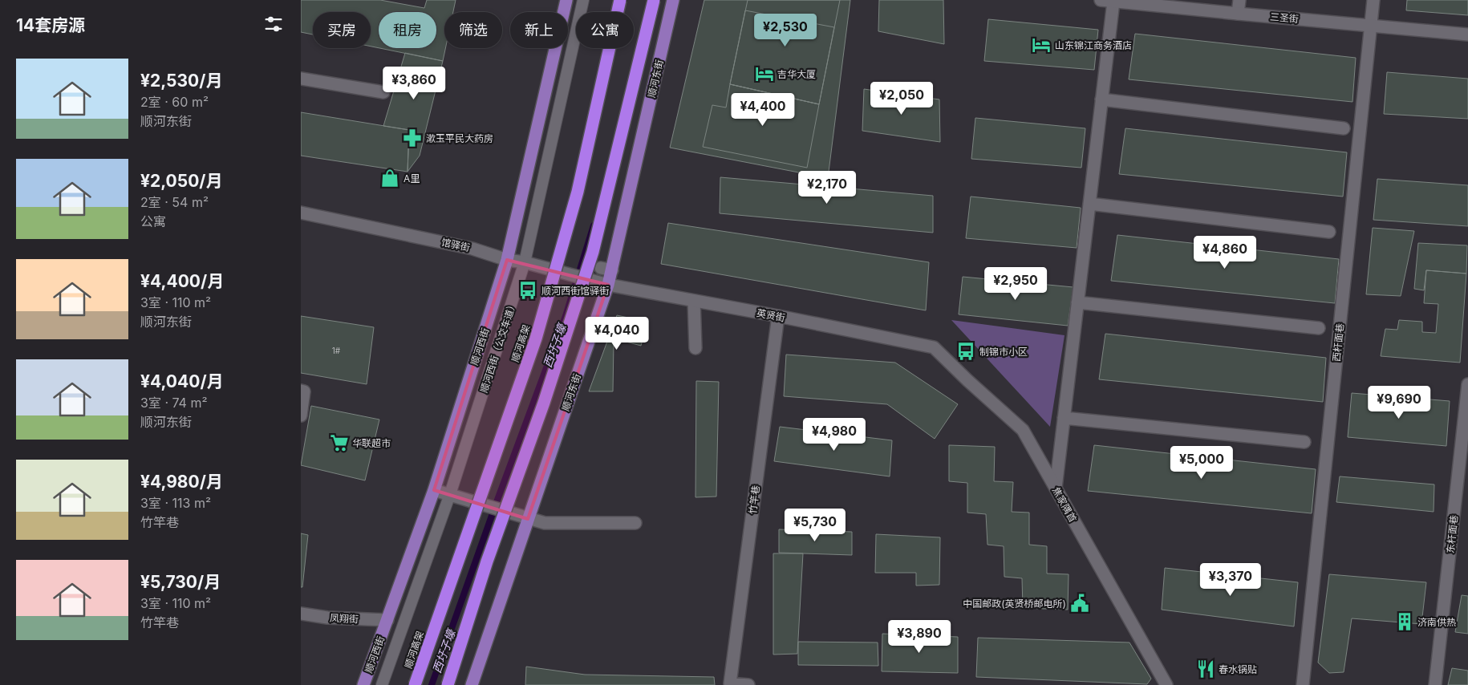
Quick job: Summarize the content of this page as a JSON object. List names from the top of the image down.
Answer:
{
  "streets": {
    "highway": ["顺河高架"],
    "main road": ["顺河东街", "顺河西街"],
    "street": [
      "三圣街",
      "馆驿街",
      "英贤街",
      "西杆面巷",
      "竹竿巷",
      "焦家隅首",
      "东杆面巷",
      "凤翔街"
    ],
    "lane": ["顺河西街（公交车道）"]
  },
  "crossings": [
    ["三圣街", "西杆面巷"],
    ["顺河东街", "馆驿街"],
    ["顺河东街", "英贤街"],
    ["馆驿街", "英贤街"],
    ["馆驿街", "顺河西街"],
    ["馆驿街", "顺河西街（公交车道）"],
    ["英贤街", "竹竿巷"],
    ["英贤街", "焦家隅首"],
    ["顺河西街", "凤翔街"]
  ],
  "water": ["西圩子壕"],
  "places": {
    "hotel": ["山东锦江商务酒店", "吉华大厦"],
    "pharmacy": ["漱玉平民大药房"],
    "shop": ["A里"],
    "bus stop": ["顺河西街馆驿街", "制锦市小区"],
    "supermarket": ["华联超市"],
    "public building": ["中国邮政(英贤桥邮电所)"],
    "building": ["济南供热"],
    "restaurant": ["春水锅贴"]
  },
  "house_numbers": ["1#"],
  "page": {
    "heading": "14套房源",
    "chip": [
      "买房",
      "租房",
      "筛选",
      "新上",
      "公寓"
    ],
    "price": [
      "¥2,530",
      "¥3,860",
      "¥2,050",
      "¥4,400",
      "¥2,170",
      "¥4,860",
      "¥2,950",
      "¥4,040",
      "¥9,690",
      "¥4,980",
      "¥5,000",
      "¥5,730",
      "¥3,370",
      "¥3,890"
    ],
    "list": [
      {
        "name": "¥2,530/月",
        "note": "2室 · 60 m² · 顺河东街"
      },
      {
        "name": "¥2,050/月",
        "note": "2室 · 54 m² · 公寓"
      },
      {
        "name": "¥4,400/月",
        "note": "3室 · 110 m² · 顺河东街"
      },
      {
        "name": "¥4,040/月",
        "note": "3室 · 74 m² · 顺河东街"
      },
      {
        "name": "¥4,980/月",
        "note": "3室 · 113 m² · 竹竿巷"
      },
      {
        "name": "¥5,730/月",
        "note": "3室 · 110 m² · 竹竿巷"
      }
    ]
  }
}
